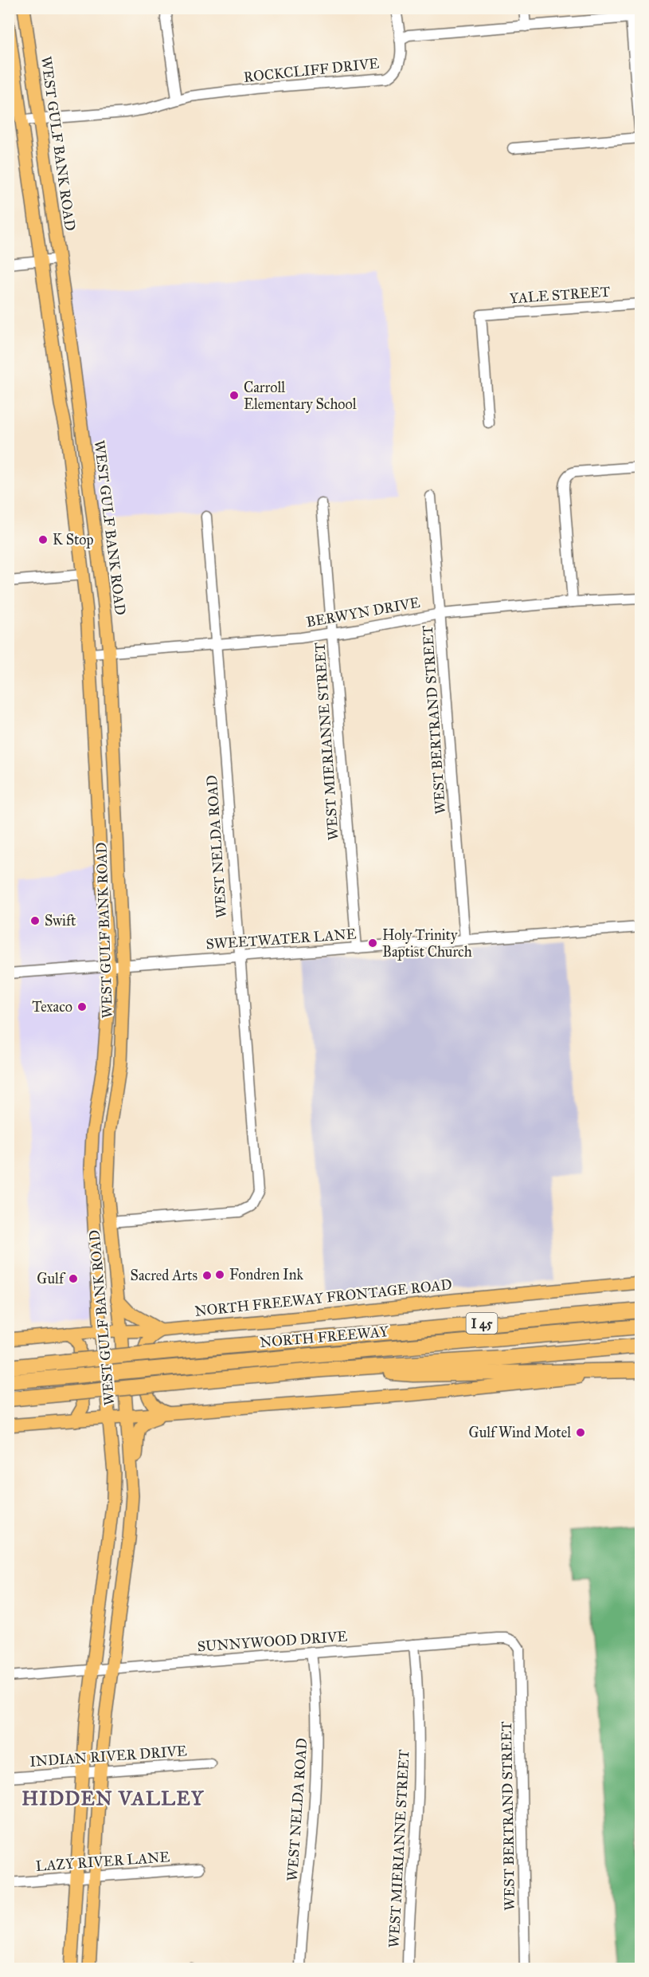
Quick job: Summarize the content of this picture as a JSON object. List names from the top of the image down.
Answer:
{
  "streets": {
    "highway": ["I 45", "NORTH FREEWAY"],
    "main road": ["WEST GULF BANK ROAD", "NORTH FREEWAY FRONTAGE ROAD"],
    "street": [
      "ROCKCLIFF DRIVE",
      "YALE STREET",
      "BERWYN DRIVE",
      "WEST BERTRAND STREET",
      "WEST MIERIANNE STREET",
      "WEST NELDA ROAD",
      "SWEETWATER LANE",
      "SUNNYWOOD DRIVE",
      "INDIAN RIVER DRIVE",
      "LAZY RIVER LANE"
    ]
  },
  "crossings": [
    ["ROCKCLIFF DRIVE", "WEST GULF BANK ROAD"],
    ["WEST GULF BANK ROAD", "BERWYN DRIVE"],
    ["WEST GULF BANK ROAD", "WEST NELDA ROAD"],
    ["WEST GULF BANK ROAD", "SWEETWATER LANE"],
    ["WEST GULF BANK ROAD", "NORTH FREEWAY FRONTAGE ROAD"],
    ["WEST GULF BANK ROAD", "SUNNYWOOD DRIVE"],
    ["WEST GULF BANK ROAD", "INDIAN RIVER DRIVE"],
    ["WEST GULF BANK ROAD", "LAZY RIVER LANE"],
    ["BERWYN DRIVE", "WEST BERTRAND STREET"],
    ["BERWYN DRIVE", "WEST MIERIANNE STREET"],
    ["BERWYN DRIVE", "WEST NELDA ROAD"],
    ["WEST BERTRAND STREET", "SWEETWATER LANE"],
    ["WEST BERTRAND STREET", "SUNNYWOOD DRIVE"],
    ["WEST MIERIANNE STREET", "SWEETWATER LANE"],
    ["WEST MIERIANNE STREET", "SUNNYWOOD DRIVE"],
    ["WEST NELDA ROAD", "SWEETWATER LANE"],
    ["WEST NELDA ROAD", "SUNNYWOOD DRIVE"]
  ],
  "districts": ["HIDDEN VALLEY"],
  "places": [
    "Carroll Elementary School",
    "K Stop",
    "Swift",
    "Holy Trinity Baptist Church",
    "Texaco",
    "Fondren Ink",
    "Sacred Arts",
    "Gulf",
    "Gulf Wind Motel"
  ]
}
